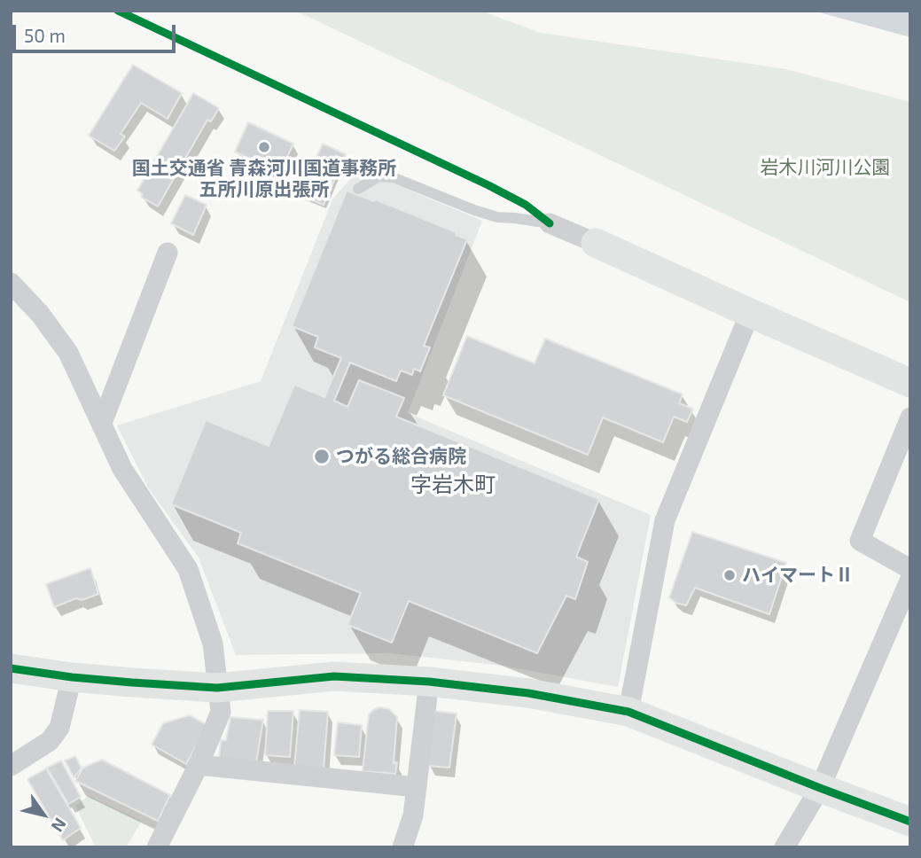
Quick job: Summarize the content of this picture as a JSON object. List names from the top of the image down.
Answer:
{
  "districts": ["字岩木町"],
  "parks": ["岩木川河川公園"],
  "places": ["国土交通省 青森河川国道事務所 五所川原出張所", "つがる総合病院", "ハイマートⅡ"],
  "scale_bar": "50 m",
  "north": "bottom right"
}
